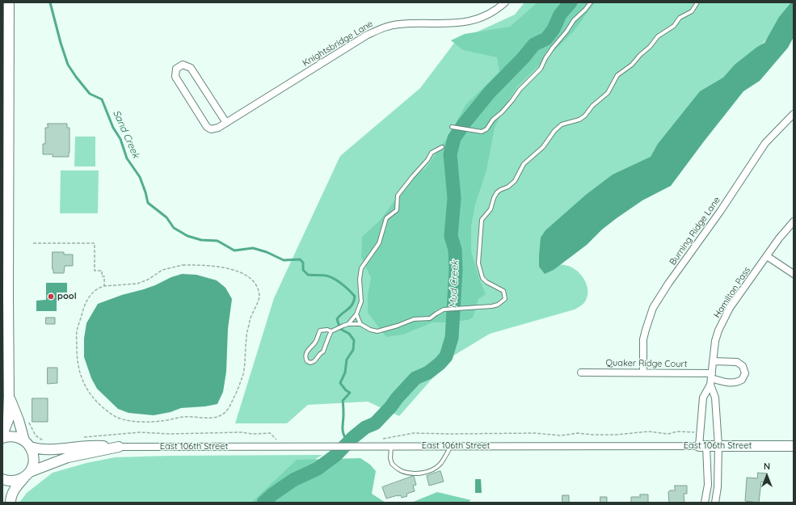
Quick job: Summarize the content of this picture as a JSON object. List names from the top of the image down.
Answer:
{
  "streets": {
    "main road": ["East 106th Street"],
    "street": [
      "Knightsbridge Lane",
      "Burning Ridge Lane",
      "Hamilton Pass",
      "Quaker Ridge Court"
    ]
  },
  "crossings": [
    ["Burning Ridge Lane", "Quaker Ridge Court"],
    ["Hamilton Pass", "Quaker Ridge Court"],
    ["Hamilton Pass", "East 106th Street"]
  ],
  "water": ["Sand Creek", "Mud Creek"],
  "places": ["pool"],
  "north": "top"
}
